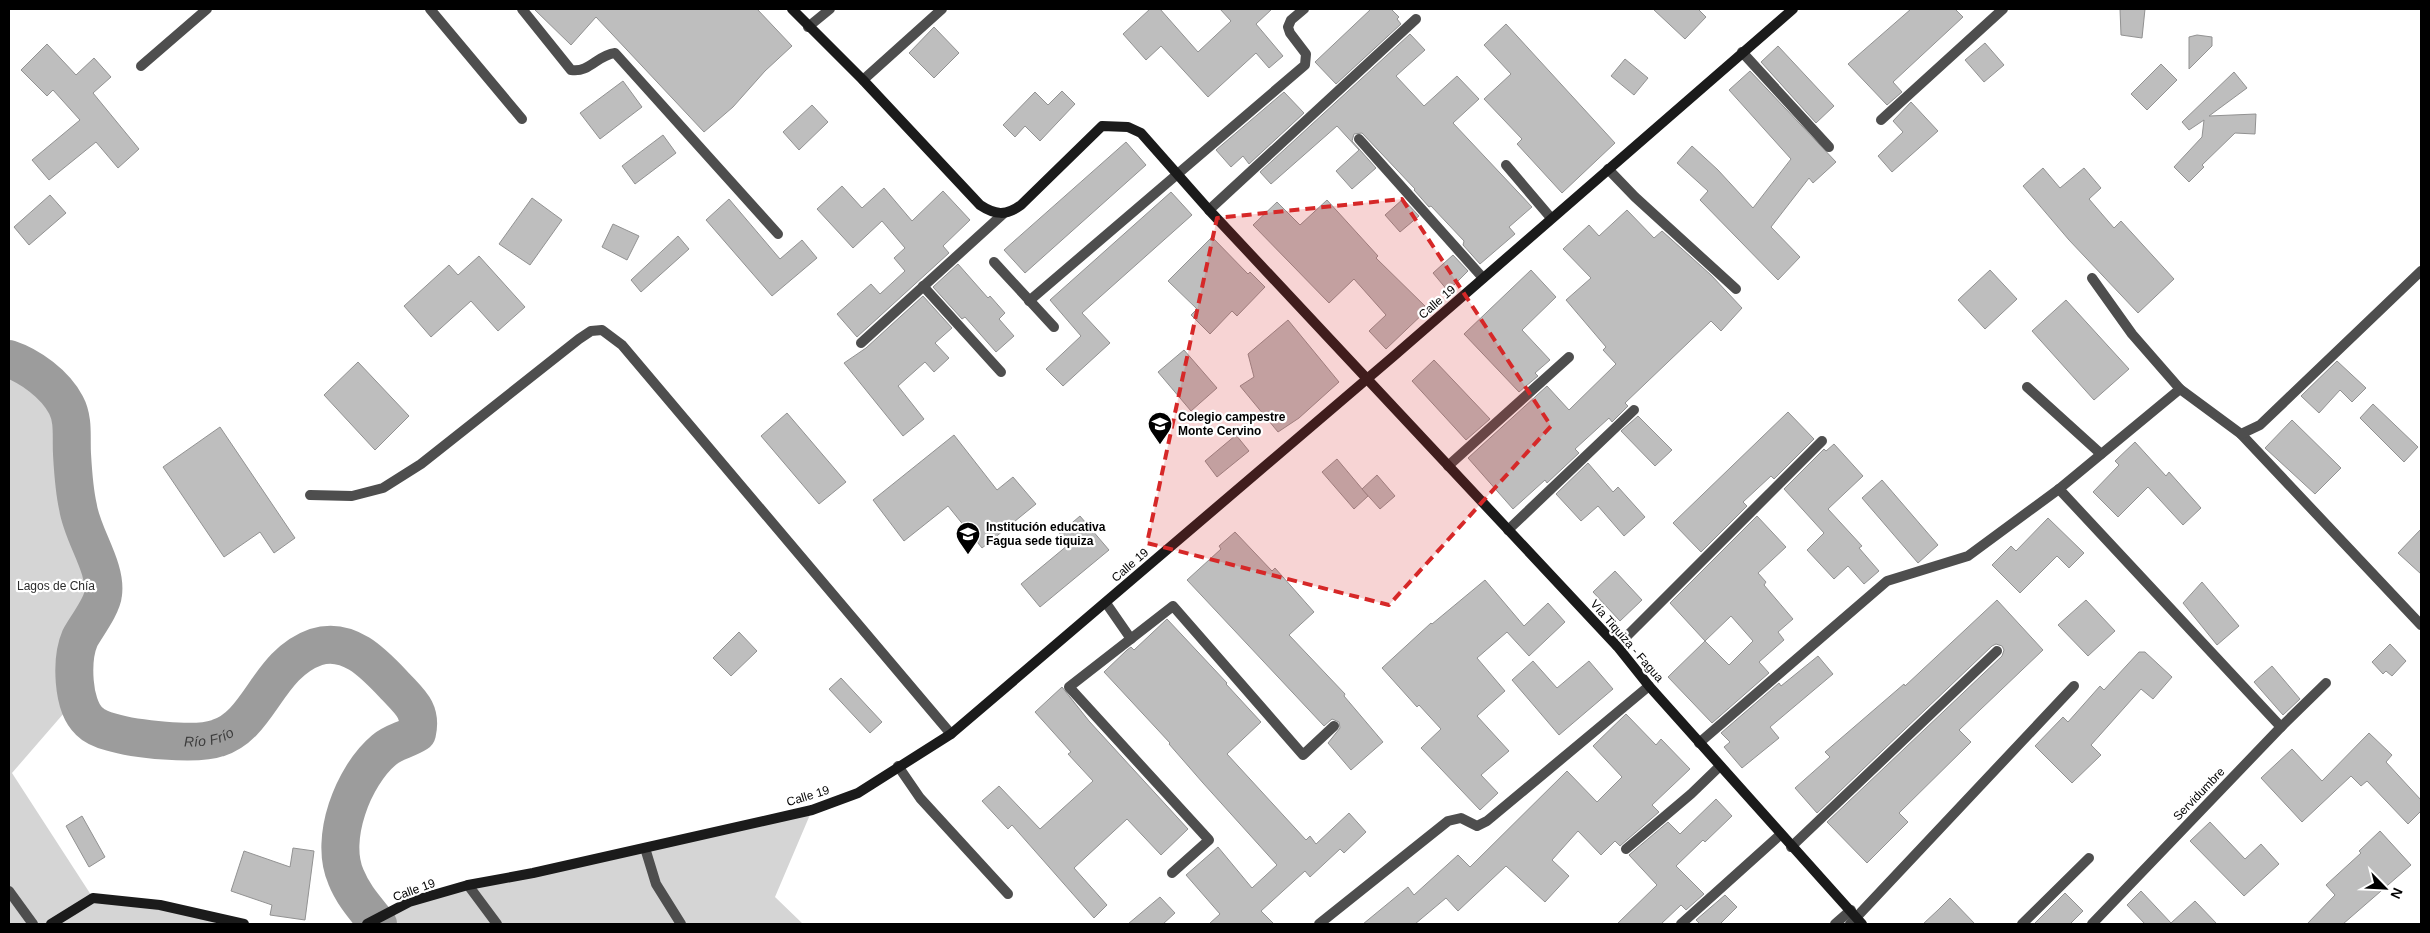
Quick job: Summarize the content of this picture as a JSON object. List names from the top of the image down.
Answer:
{
  "streets": {
    "street": ["Calle 19", "Vía Tiquiza - Fagua", "Servidumbre"]
  },
  "crossings": [
    ["Calle 19", "Vía Tiquiza - Fagua"]
  ],
  "water": ["Río Frío"],
  "parks": ["Lagos de Chía"],
  "places": {
    "school or university": ["Colegio campestre Monte Cervino", "Institución educativa Fagua sede tiquiza"]
  },
  "north": "bottom right"
}
